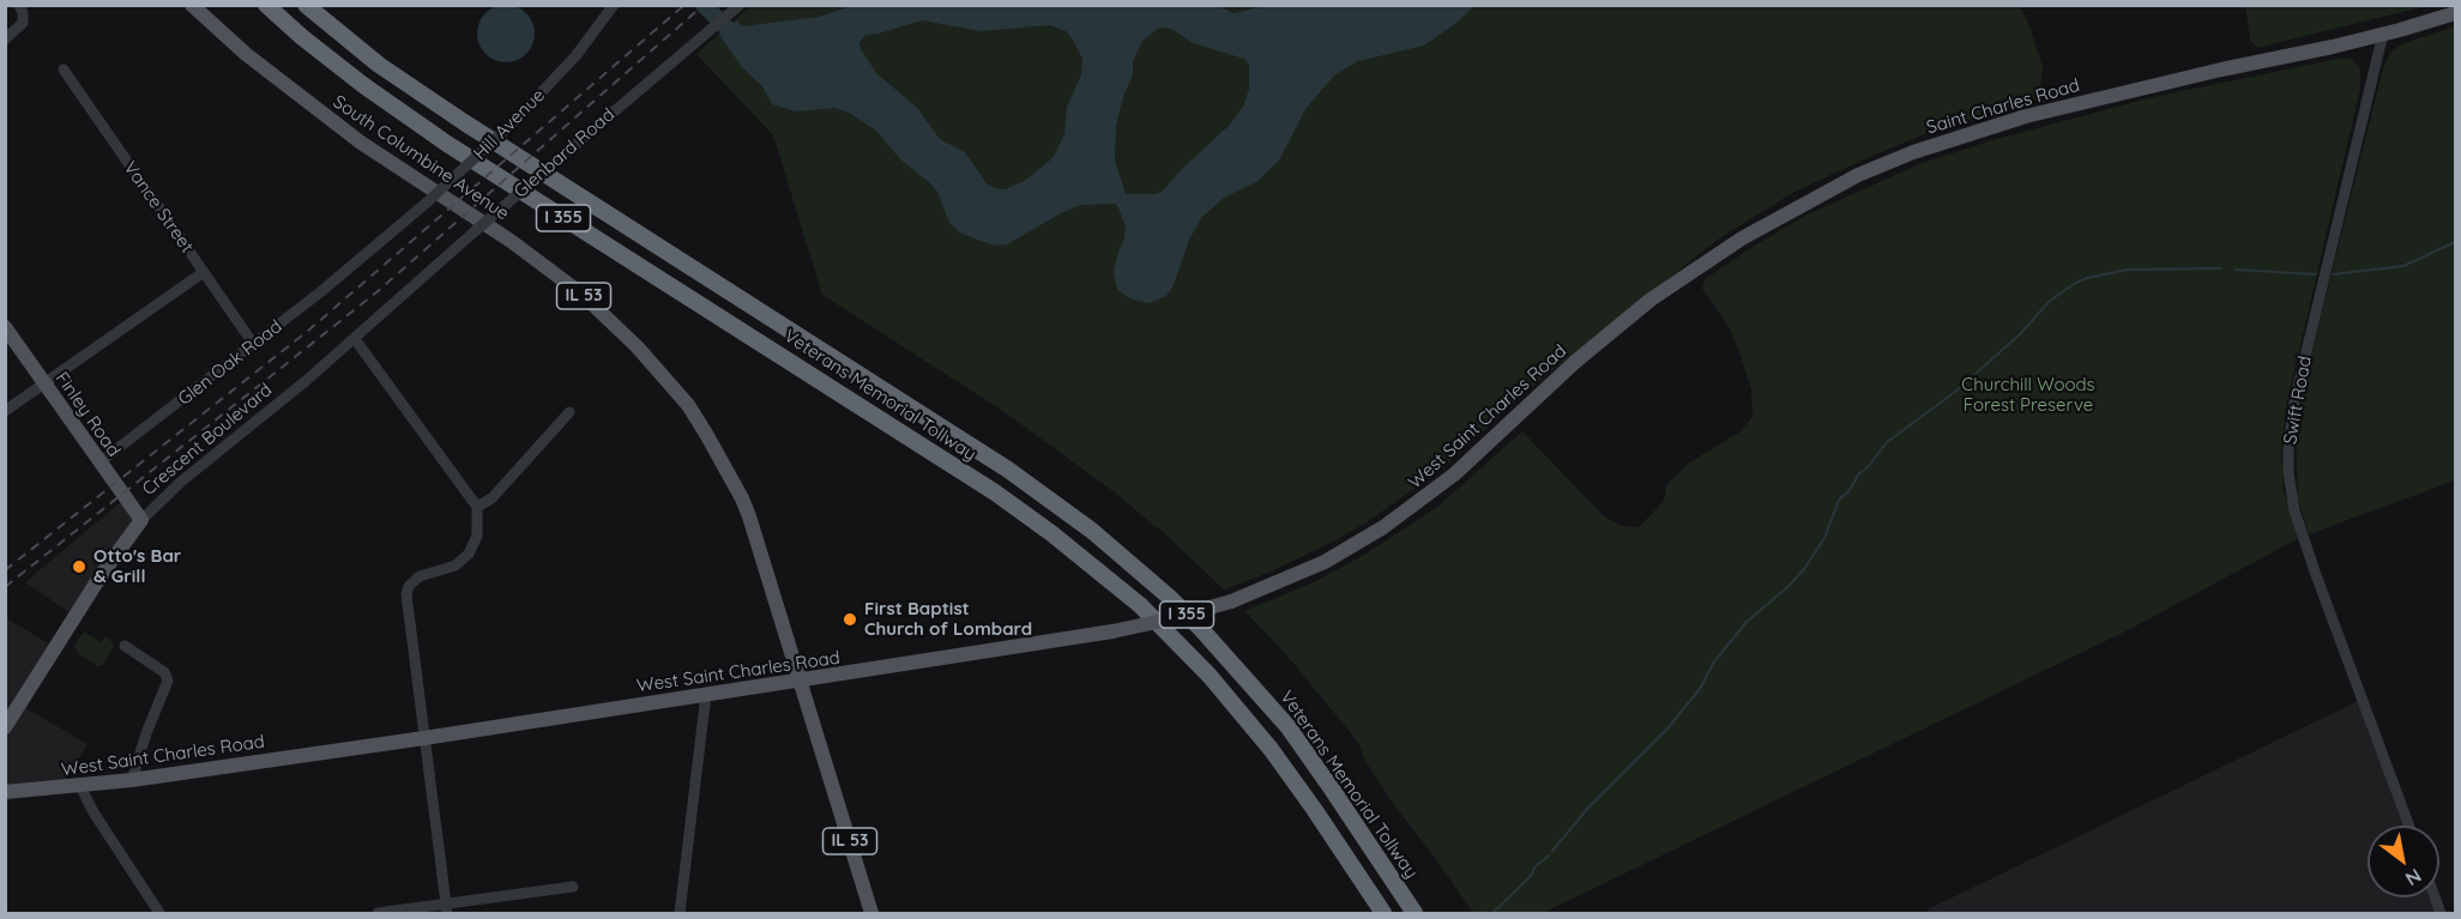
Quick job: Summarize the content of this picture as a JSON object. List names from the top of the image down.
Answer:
{
  "streets": {
    "highway": ["I 355", "Veterans Memorial Tollway"],
    "main road": [
      "Saint Charles Road",
      "South Columbine Avenue",
      "IL 53",
      "Finley Road",
      "West Saint Charles Road",
      "Crescent Boulevard"
    ],
    "street": [
      "Hill Avenue",
      "Glenbard Road",
      "Vance Street",
      "Glen Oak Road",
      "Swift Road"
    ]
  },
  "crossings": [
    ["Saint Charles Road", "Swift Road"],
    ["Saint Charles Road", "West Saint Charles Road"],
    ["Hill Avenue", "Glen Oak Road"],
    ["Glenbard Road", "Crescent Boulevard"],
    ["South Columbine Avenue", "IL 53"],
    ["South Columbine Avenue", "West Saint Charles Road"],
    ["Vance Street", "Glen Oak Road"],
    ["IL 53", "West Saint Charles Road"],
    ["Glen Oak Road", "Finley Road"],
    ["Finley Road", "Crescent Boulevard"]
  ],
  "parks": ["Churchill Woods Forest Preserve"],
  "places": ["Otto's Bar & Grill", "First Baptist Church of Lombard"],
  "north": "bottom right"
}
